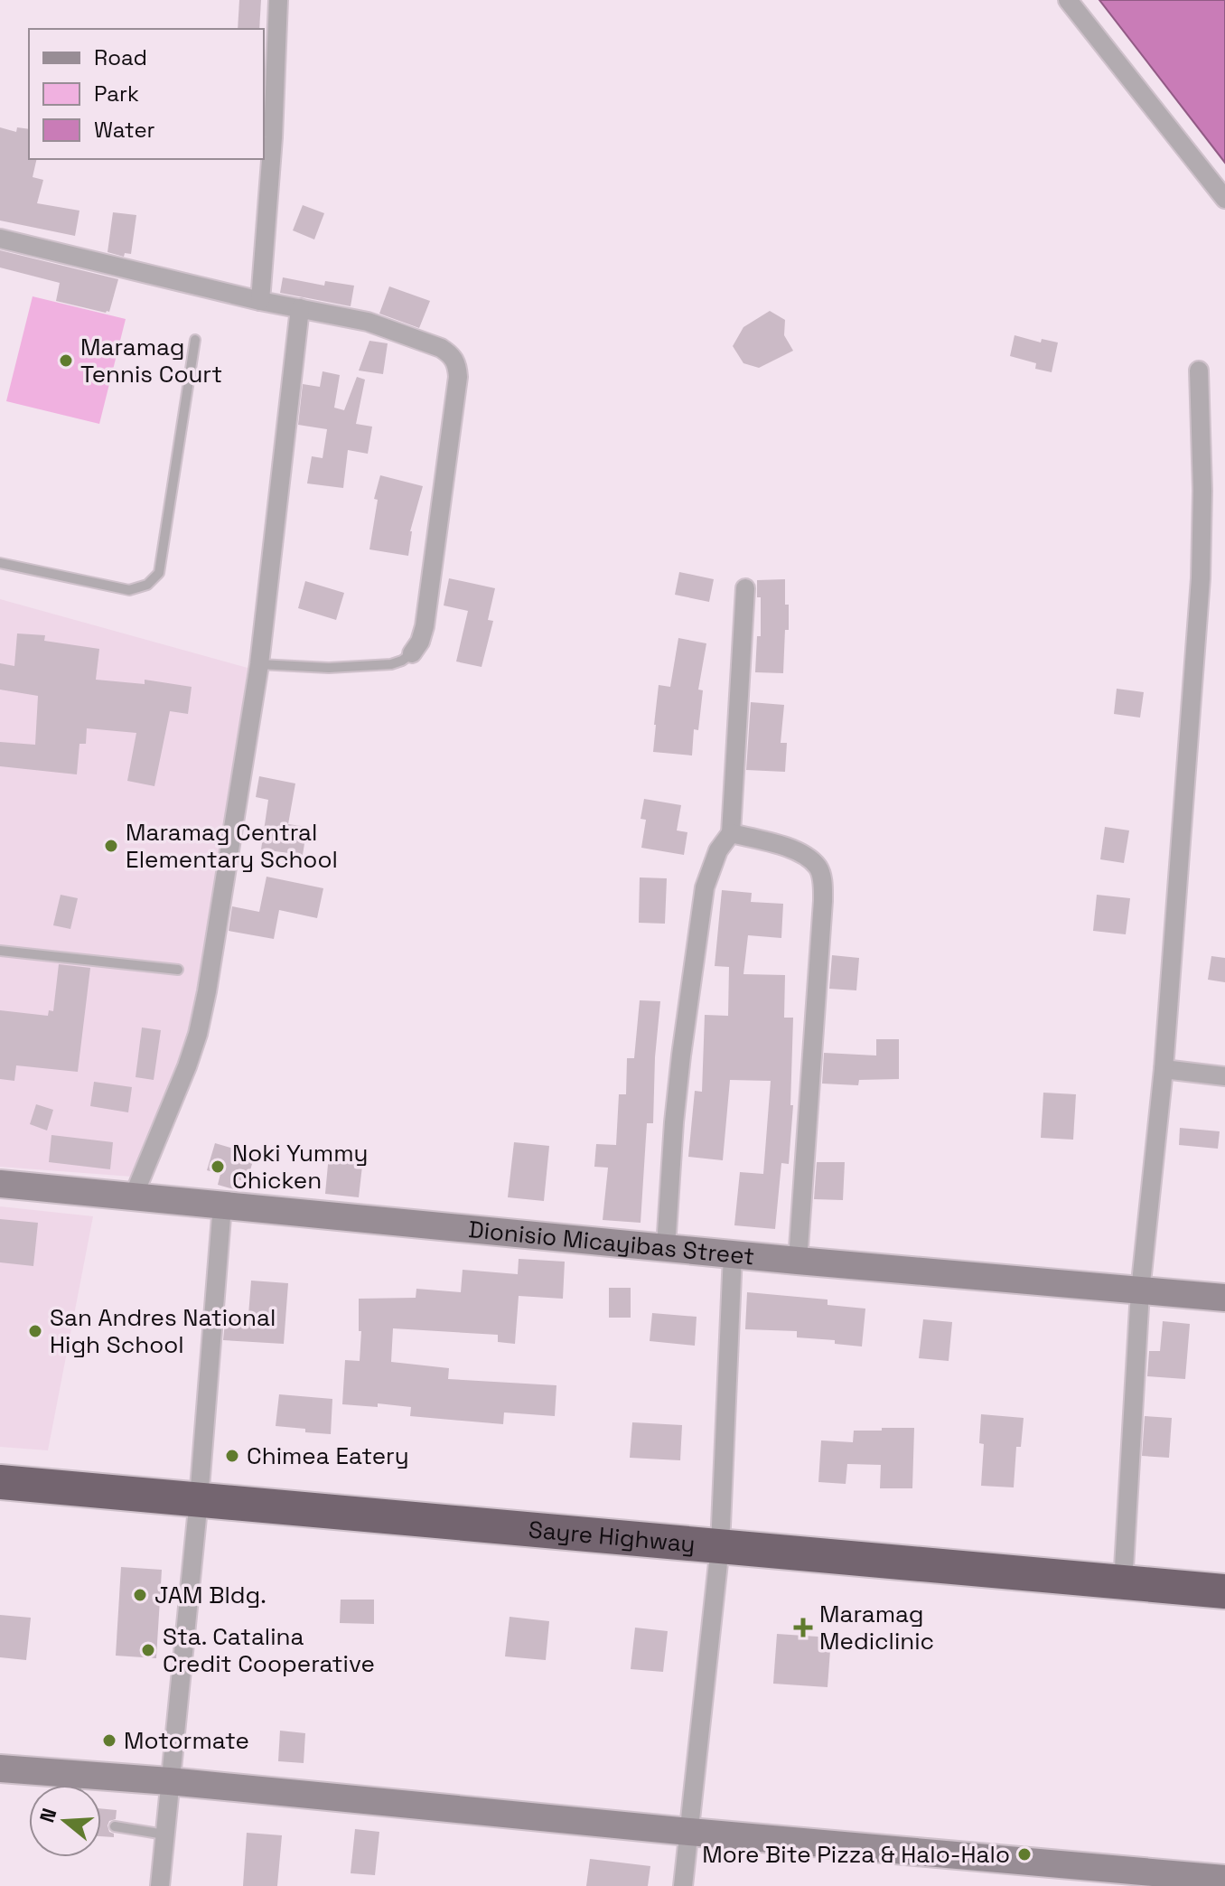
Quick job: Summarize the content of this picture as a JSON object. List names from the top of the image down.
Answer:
{
  "streets": {
    "highway": ["Sayre Highway"],
    "street": ["Dionisio Micayibas Street"]
  },
  "places": {
    "other": [
      "Maramag Tennis Court",
      "Maramag Central Elementary School",
      "Noki Yummy Chicken",
      "San Andres National High School",
      "Chimea Eatery",
      "JAM Bldg.",
      "Sta. Catalina Credit Cooperative",
      "Motormate",
      "More Bite Pizza & Halo-Halo"
    ],
    "health": ["Maramag Mediclinic"]
  },
  "legend": ["Road", "Park", "Water"],
  "north": "left"
}
